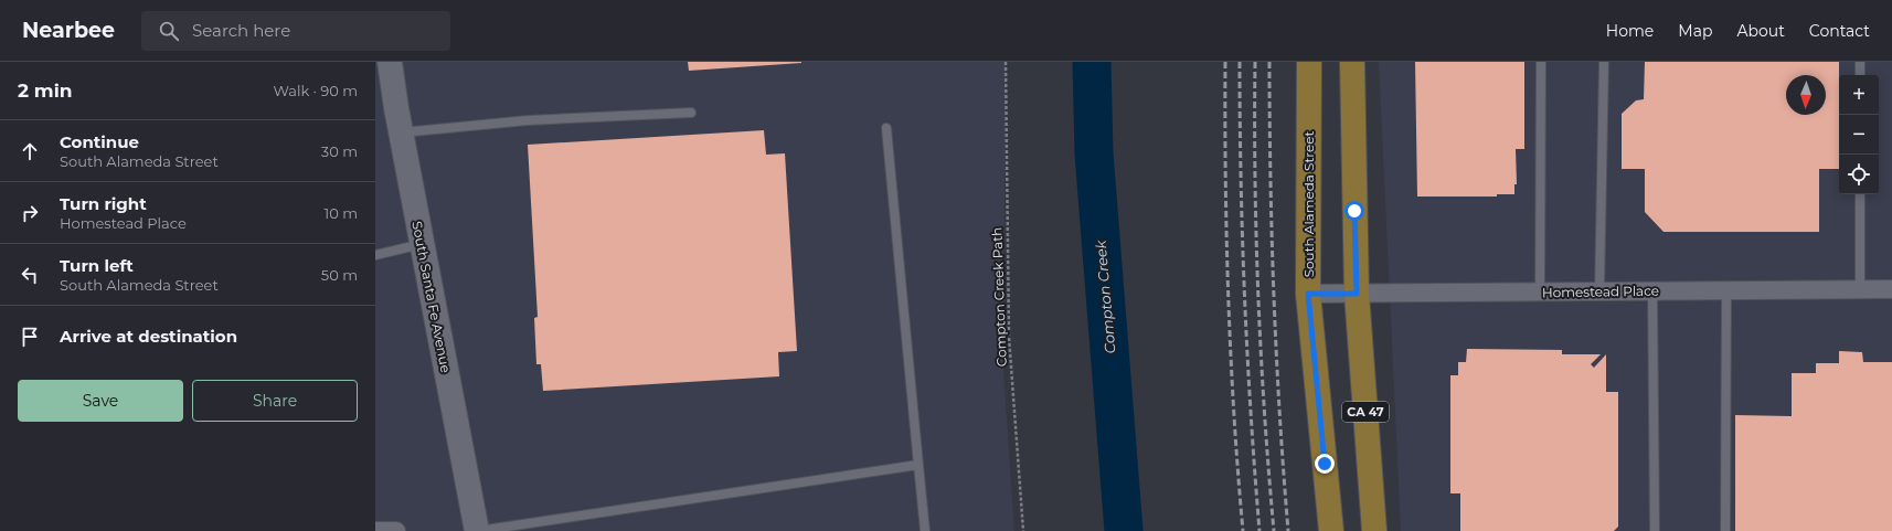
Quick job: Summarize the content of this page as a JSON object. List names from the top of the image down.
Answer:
{
  "streets": {
    "main road": ["South Alameda Street", "South Santa Fe Avenue", "CA 47"],
    "street": ["Homestead Place"],
    "path": ["Compton Creek Path"]
  },
  "crossings": [
    ["South Alameda Street", "Homestead Place"],
    ["Homestead Place", "CA 47"]
  ],
  "water": ["Compton Creek"],
  "north": "bottom",
  "page": {
    "header": "Nearbee",
    "search": "Search here",
    "nav": [
      "Home",
      "Map",
      "About",
      "Contact"
    ],
    "heading": ["2 min", "Walk · 90 m"],
    "map_buttons": ["+", "−"],
    "list": [
      ["Continue", "South Alameda Street", "30 m"],
      ["Turn right", "Homestead Place", "10 m"],
      ["Turn left", "South Alameda Street", "50 m"],
      "Arrive at destination"
    ],
    "buttons": ["Save", "Share"]
  }
}
